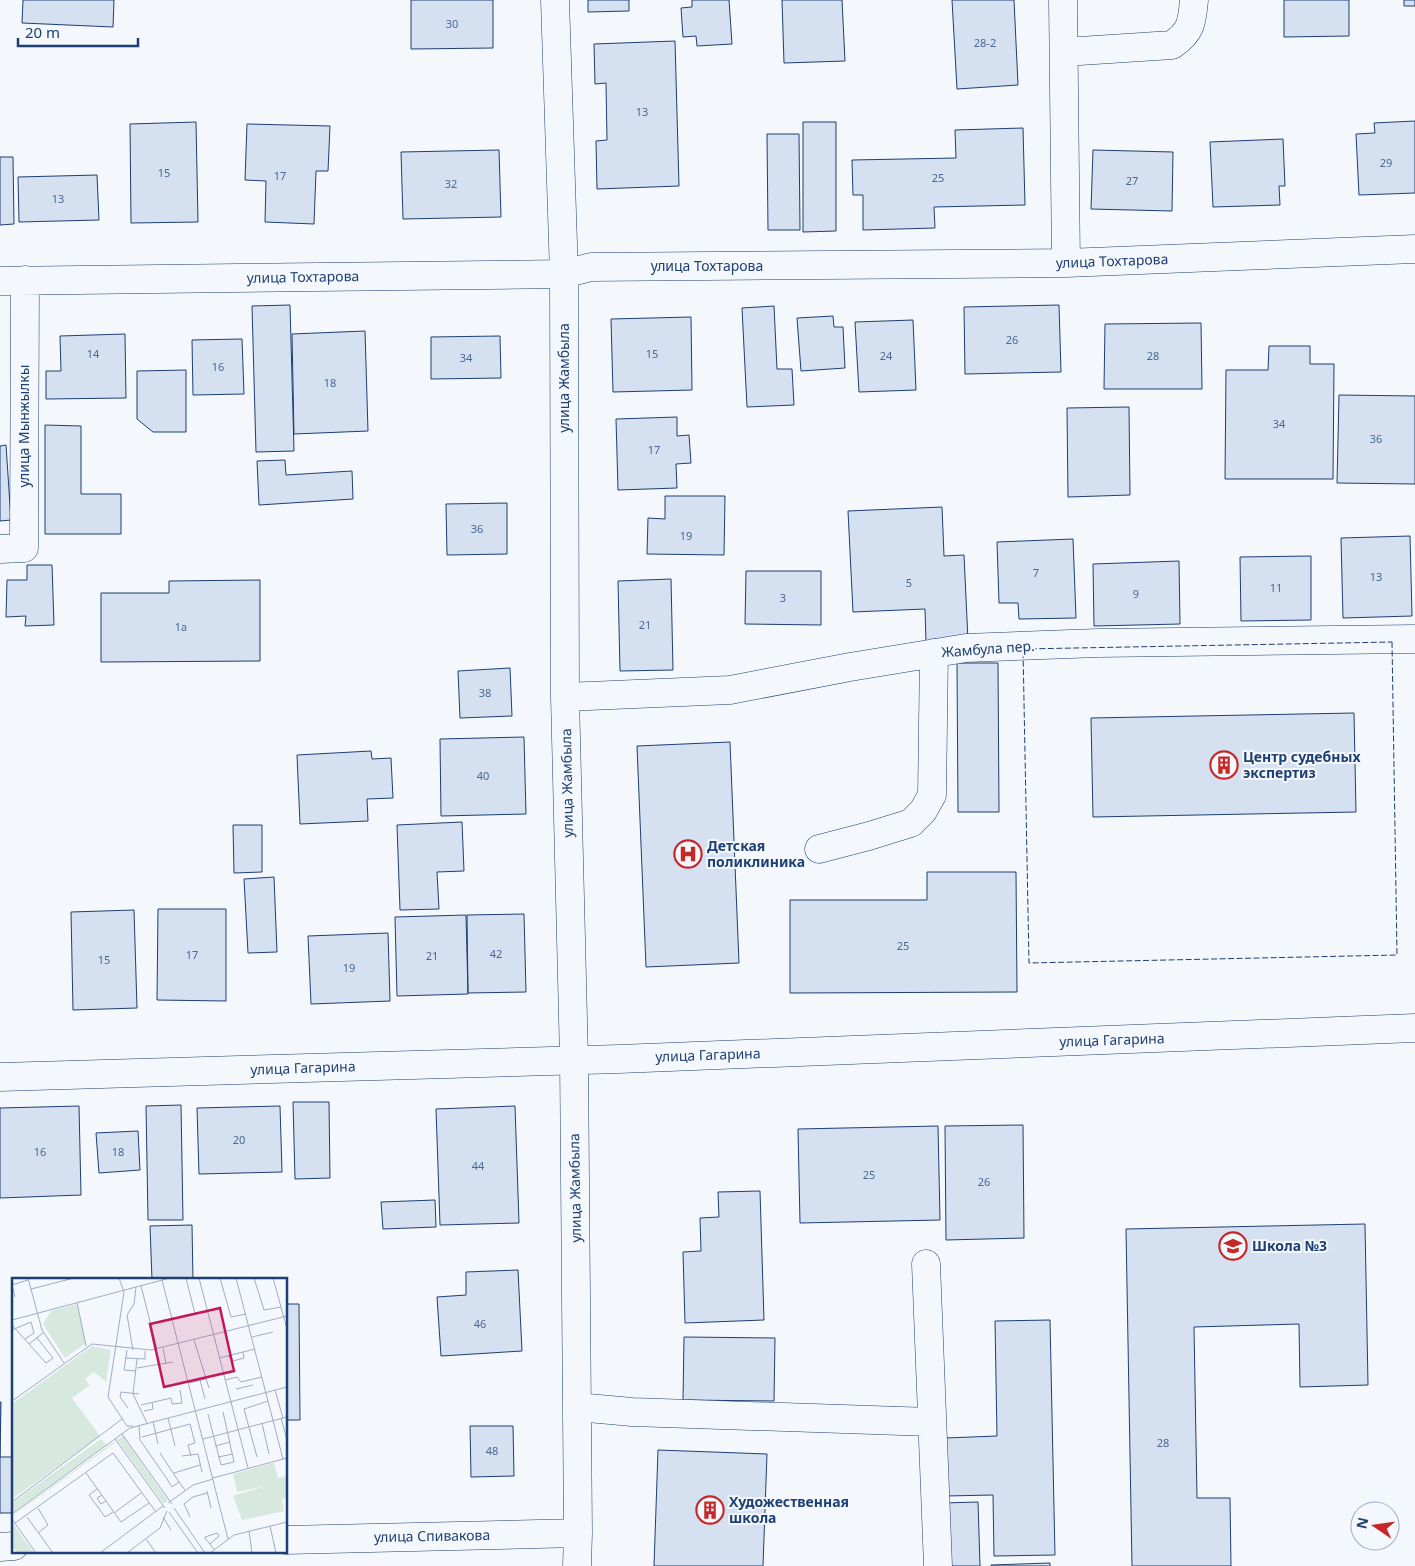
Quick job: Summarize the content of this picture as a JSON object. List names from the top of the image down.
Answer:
{
  "streets": {
    "street": [
      "улица Тохтарова",
      "улица Жамбыла",
      "улица Мынжылкы",
      "Жамбула пер.",
      "улица Гагарина",
      "улица Спивакова"
    ]
  },
  "crossings": [
    ["улица Тохтарова", "улица Жамбыла"],
    ["улица Тохтарова", "улица Мынжылкы"],
    ["улица Жамбыла", "Жамбула пер."],
    ["улица Жамбыла", "улица Гагарина"],
    ["улица Жамбыла", "улица Спивакова"]
  ],
  "places": {
    "building": ["Центр судебных экспертиз", "Художественная школа"],
    "hospital": ["Детская поликлиника"],
    "school or university": ["Школа №3"]
  },
  "house_numbers": [
    "30",
    "28-2",
    "13",
    "29",
    "15",
    "17",
    "25",
    "27",
    "32",
    "13",
    "26",
    "14",
    "15",
    "24",
    "28",
    "34",
    "16",
    "18",
    "34",
    "36",
    "17",
    "36",
    "19",
    "7",
    "13",
    "5",
    "11",
    "9",
    "3",
    "21",
    "1а",
    "38",
    "40",
    "25",
    "42",
    "17",
    "21",
    "15",
    "19",
    "20",
    "16",
    "18",
    "44",
    "25",
    "26",
    "46",
    "28",
    "48"
  ],
  "scale_bar": "20 m",
  "north": "left"
}
